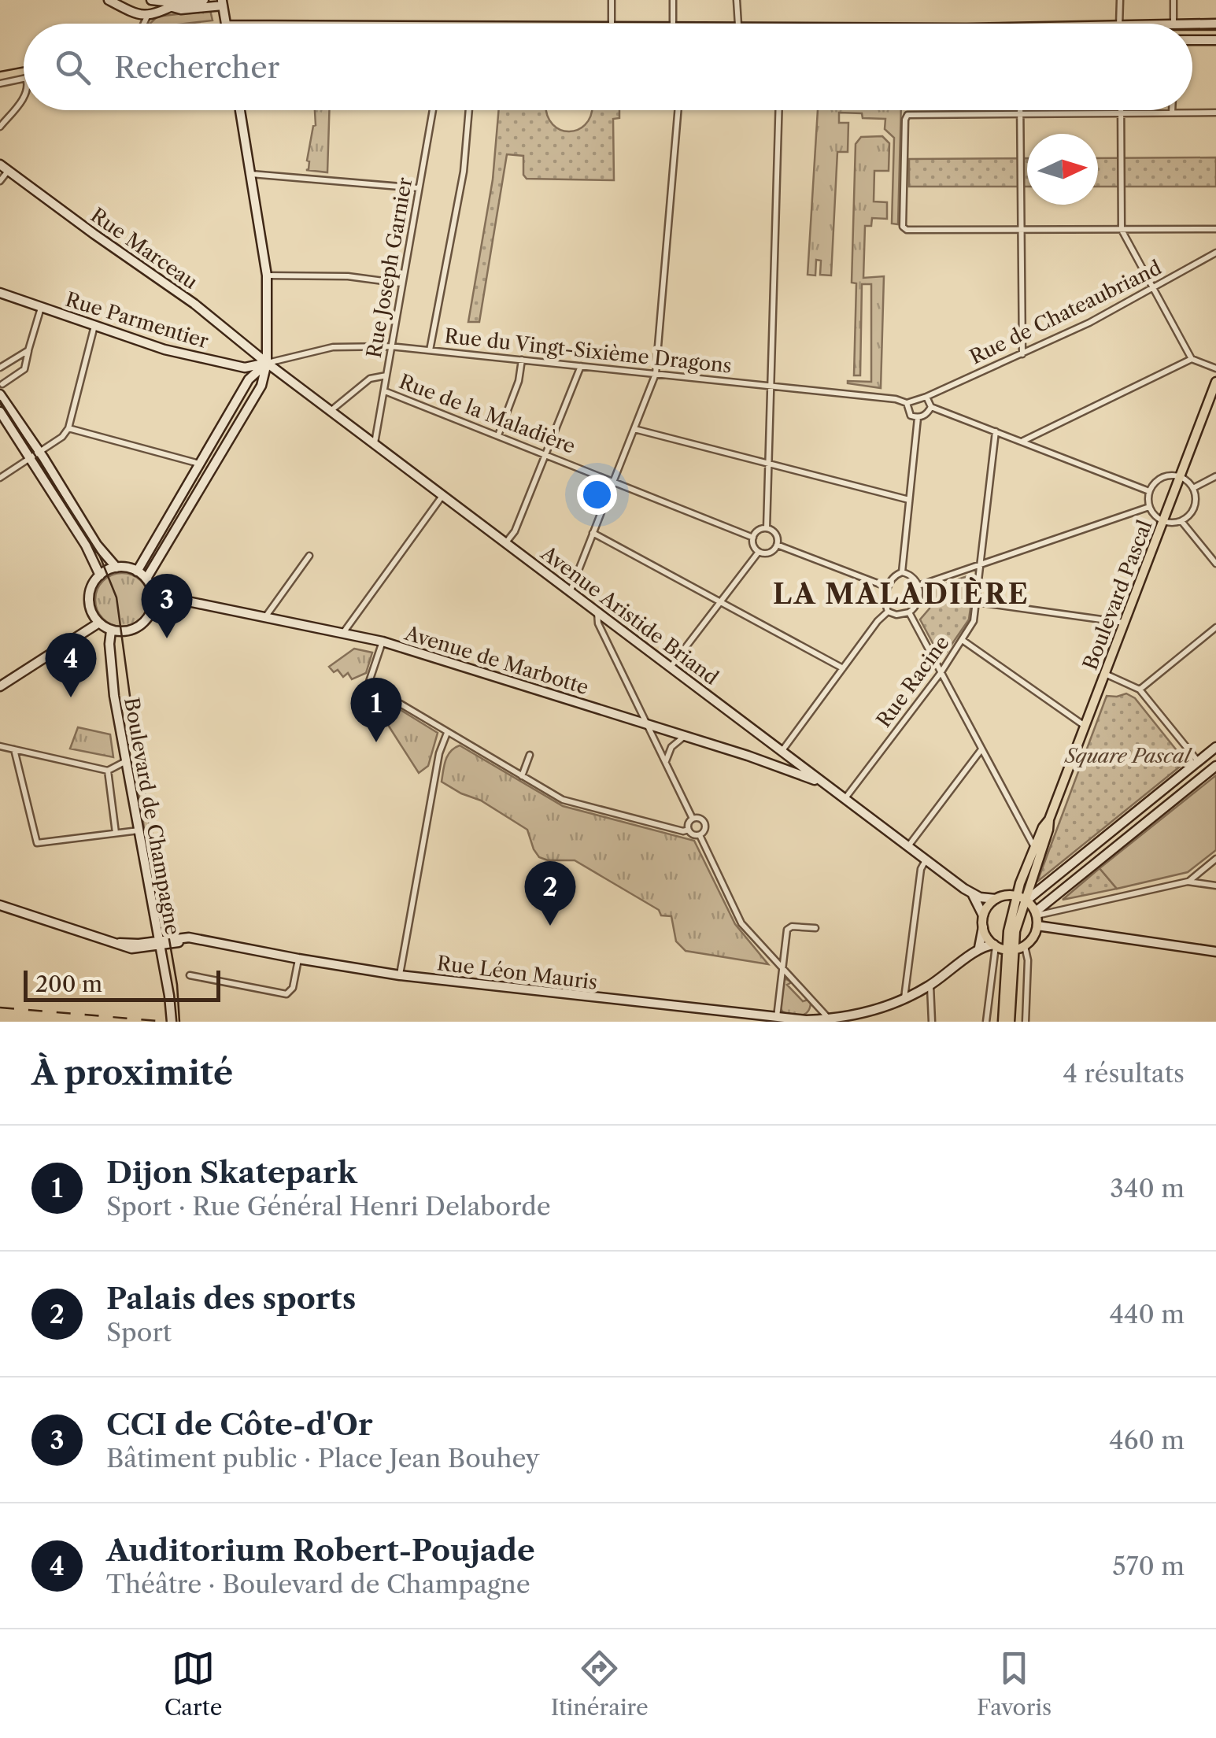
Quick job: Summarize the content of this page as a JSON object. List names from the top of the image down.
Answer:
{
  "streets": {
    "main road": [
      "Rue Marceau",
      "Rue Parmentier",
      "Boulevard Pascal",
      "Avenue Aristide Briand",
      "Avenue de Marbotte",
      "Boulevard de Champagne",
      "Rue Léon Mauris"
    ],
    "street": [
      "Rue Joseph Garnier",
      "Rue de Chateaubriand",
      "Rue du Vingt-Sixième Dragons",
      "Rue de la Maladière",
      "Rue Racine"
    ]
  },
  "crossings": [
    ["Rue Marceau", "Rue Parmentier"],
    ["Rue Marceau", "Rue du Vingt-Sixième Dragons"],
    ["Rue Marceau", "Avenue Aristide Briand"],
    ["Rue Joseph Garnier", "Rue du Vingt-Sixième Dragons"],
    ["Rue Joseph Garnier", "Rue de la Maladière"],
    ["Rue Joseph Garnier", "Avenue Aristide Briand"],
    ["Rue de Chateaubriand", "Rue du Vingt-Sixième Dragons"],
    ["Rue Parmentier", "Rue du Vingt-Sixième Dragons"],
    ["Rue Parmentier", "Avenue Aristide Briand"],
    ["Rue du Vingt-Sixième Dragons", "Avenue Aristide Briand"],
    ["Avenue Aristide Briand", "Avenue de Marbotte"],
    ["Avenue Aristide Briand", "Rue Racine"],
    ["Avenue de Marbotte", "Boulevard de Champagne"],
    ["Boulevard de Champagne", "Rue Léon Mauris"]
  ],
  "districts": ["LA MALADIÈRE"],
  "parks": ["Square Pascal"],
  "scale_bar": "200 m",
  "north": "right",
  "page": {
    "search": "Rechercher",
    "pins": [
      "3",
      "4",
      "1",
      "2"
    ],
    "scale": "200 m",
    "heading": ["À proximité", "4 résultats"],
    "list": [
      {
        "mark": "1",
        "name": "Dijon Skatepark",
        "note": "Sport · Rue Général Henri Delaborde",
        "value": "340 m"
      },
      {
        "mark": "2",
        "name": "Palais des sports",
        "note": "Sport",
        "value": "440 m"
      },
      {
        "mark": "3",
        "name": "CCI de Côte-d'Or",
        "note": "Bâtiment public · Place Jean Bouhey",
        "value": "460 m"
      },
      {
        "mark": "4",
        "name": "Auditorium Robert-Poujade",
        "note": "Théâtre · Boulevard de Champagne",
        "value": "570 m"
      }
    ],
    "nav": ["Carte", "Itinéraire", "Favoris"]
  }
}
